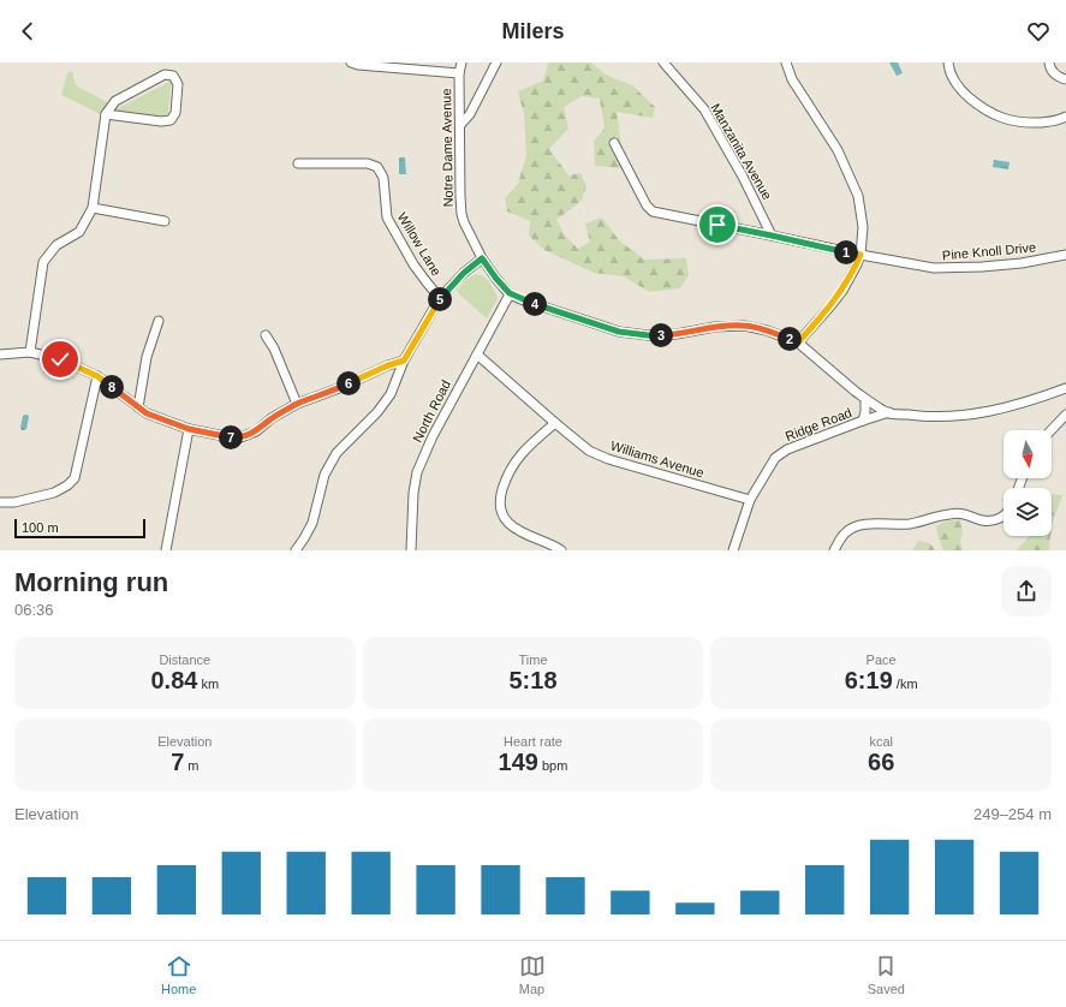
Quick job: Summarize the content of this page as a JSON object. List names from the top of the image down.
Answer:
{
  "streets": {
    "street": [
      "Notre Dame Avenue",
      "Manzanita Avenue",
      "Willow Lane",
      "Pine Knoll Drive",
      "North Road",
      "Ridge Road",
      "Williams Avenue"
    ]
  },
  "crossings": [
    ["Notre Dame Avenue", "North Road"],
    ["Notre Dame Avenue", "Ridge Road"],
    ["Manzanita Avenue", "Pine Knoll Drive"],
    ["North Road", "Williams Avenue"],
    ["Ridge Road", "Williams Avenue"]
  ],
  "scale_bar": "100 m",
  "north": "bottom",
  "page": {
    "header": "Milers",
    "pins": [
      "1",
      "5",
      "4",
      "3",
      "2",
      "6",
      "8",
      "7"
    ],
    "scale": "100 m",
    "heading": ["Morning run", "06:36"],
    "stats": [
      ["Distance", "0.84 km"],
      ["Time", "5:18"],
      ["Pace", "6:19 /km"],
      ["Elevation", "7 m"],
      ["Heart rate", "149 bpm"],
      ["kcal", "66"]
    ],
    "chart": ["Elevation", "249–254 m"],
    "tabs": ["Home", "Map", "Saved"]
  }
}
